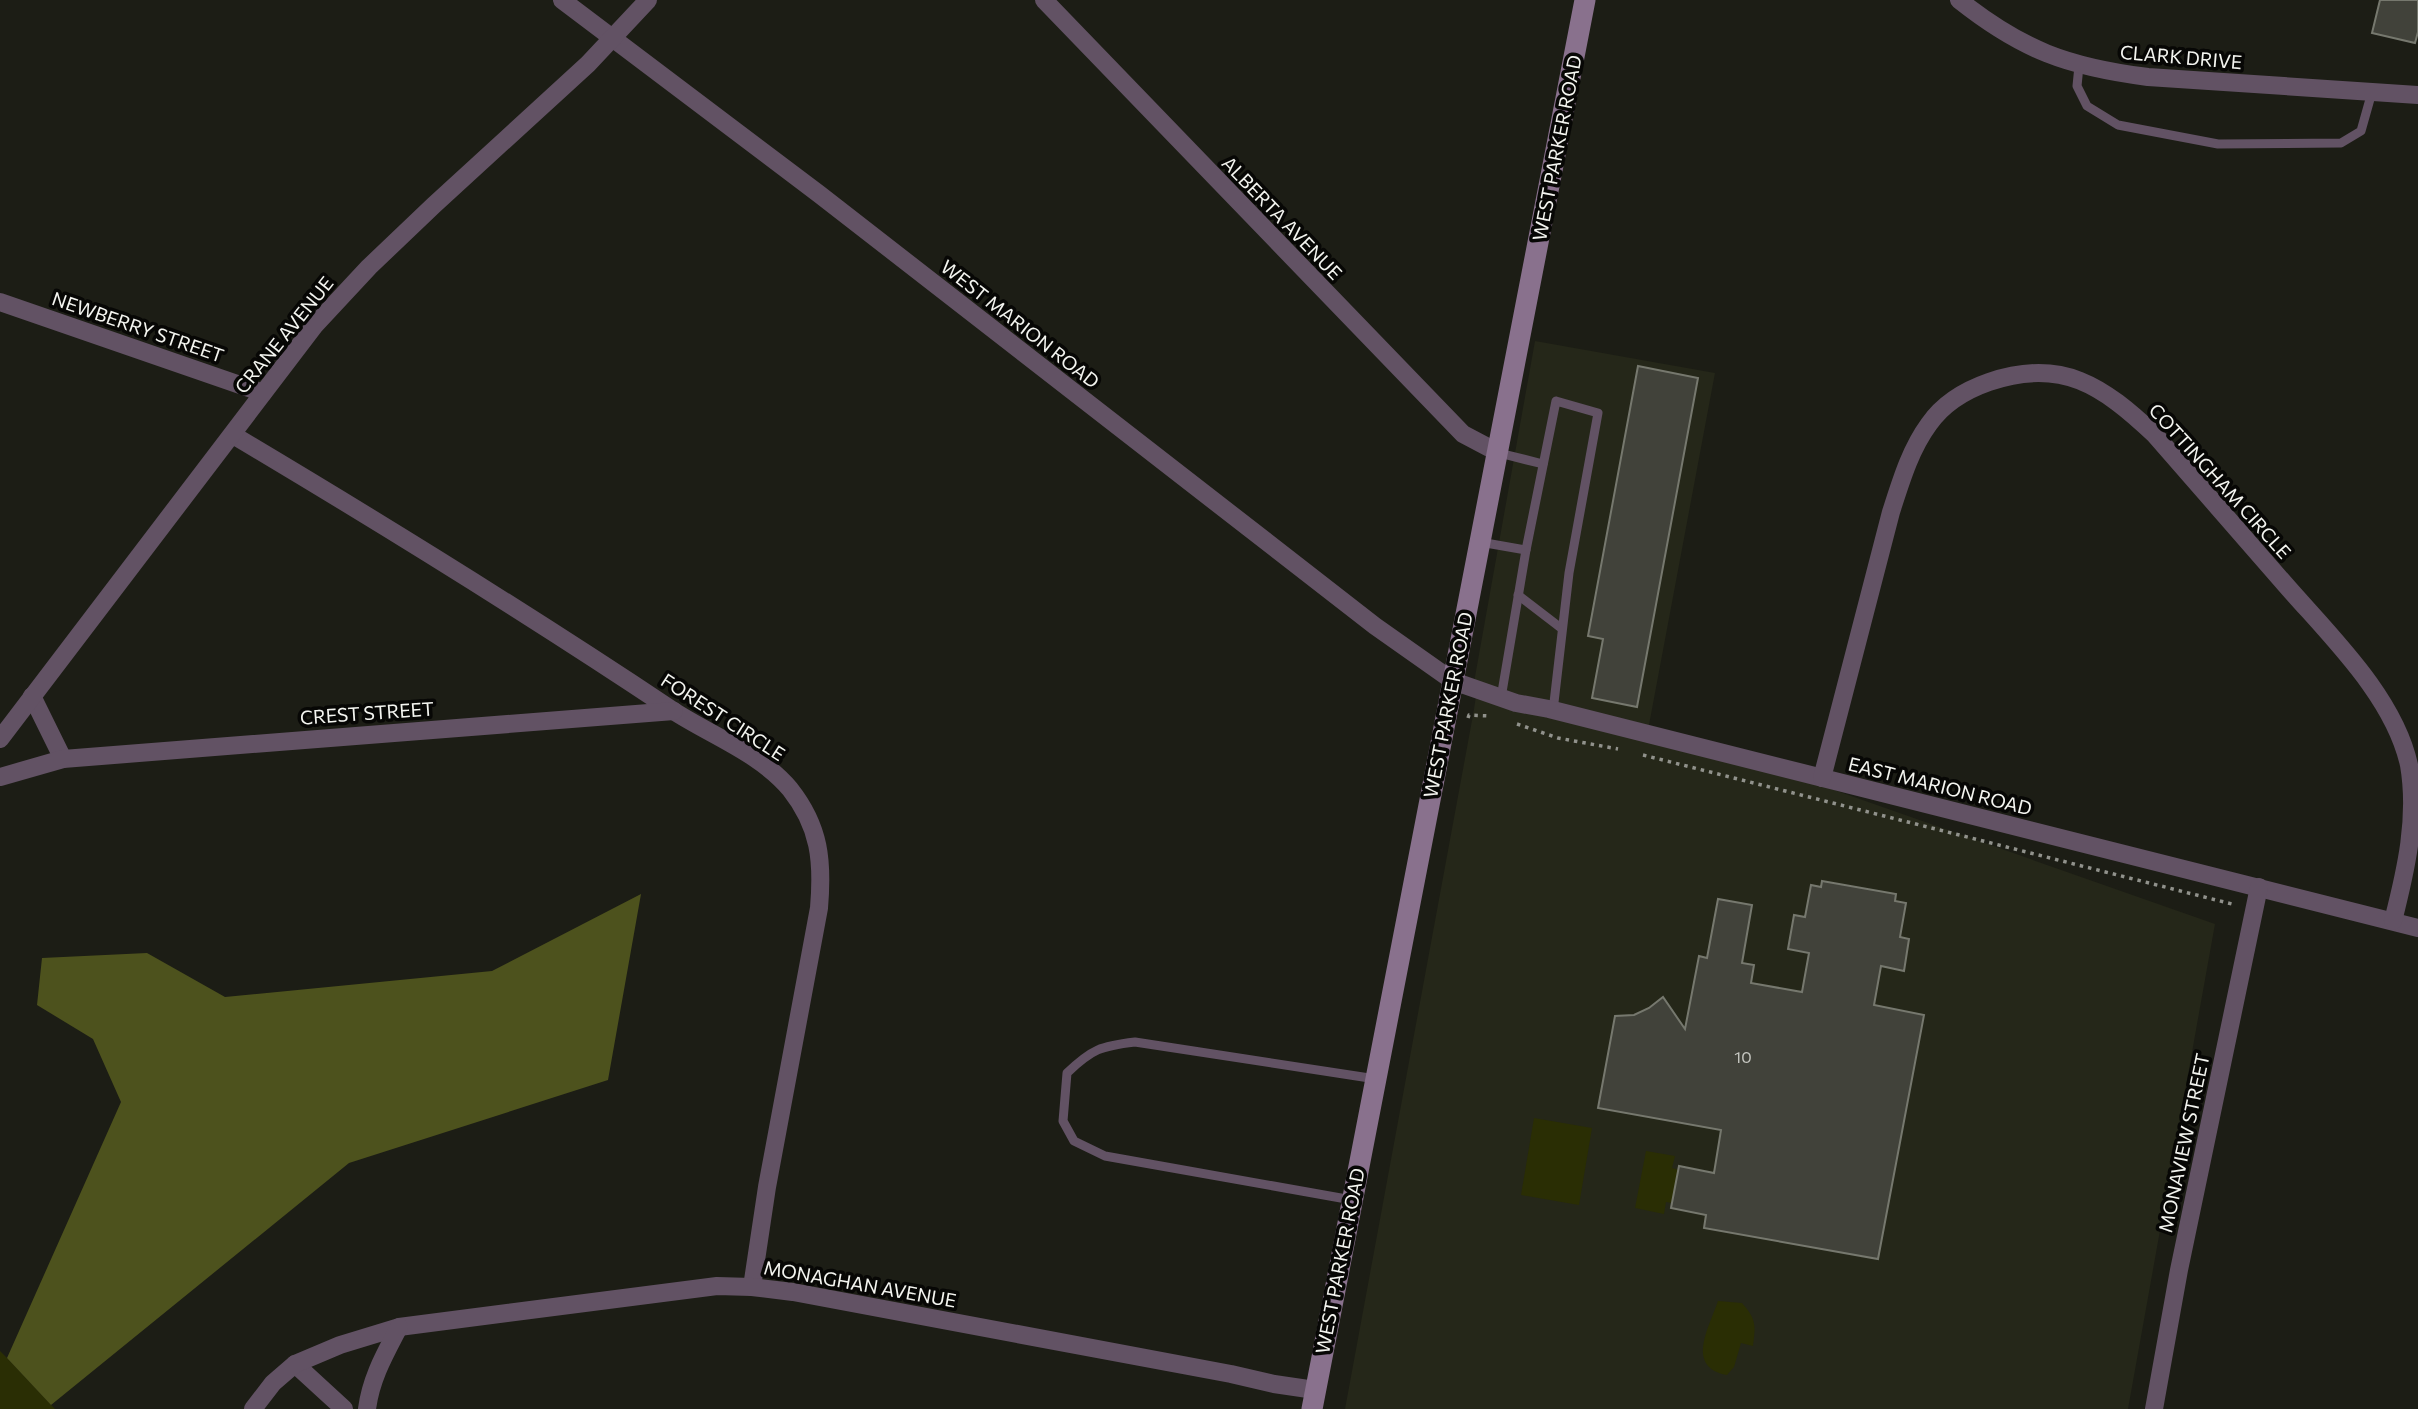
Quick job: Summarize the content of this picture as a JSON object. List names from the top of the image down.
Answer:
{
  "streets": {
    "street": [
      "CLARK DRIVE",
      "WEST PARKER ROAD",
      "ALBERTA AVENUE",
      "WEST MARION ROAD",
      "NEWBERRY STREET",
      "CRANE AVENUE",
      "COTTINGHAM CIRCLE",
      "CREST STREET",
      "FOREST CIRCLE",
      "EAST MARION ROAD",
      "MONAVIEW STREET",
      "MONAGHAN AVENUE"
    ]
  },
  "crossings": [
    ["WEST PARKER ROAD", "ALBERTA AVENUE"],
    ["WEST PARKER ROAD", "WEST MARION ROAD"],
    ["WEST PARKER ROAD", "EAST MARION ROAD"],
    ["WEST PARKER ROAD", "MONAGHAN AVENUE"],
    ["WEST MARION ROAD", "CRANE AVENUE"],
    ["WEST MARION ROAD", "EAST MARION ROAD"],
    ["NEWBERRY STREET", "CRANE AVENUE"],
    ["CRANE AVENUE", "FOREST CIRCLE"],
    ["COTTINGHAM CIRCLE", "EAST MARION ROAD"],
    ["CREST STREET", "FOREST CIRCLE"],
    ["FOREST CIRCLE", "MONAGHAN AVENUE"],
    ["EAST MARION ROAD", "MONAVIEW STREET"]
  ],
  "house_numbers": ["10"]
}
